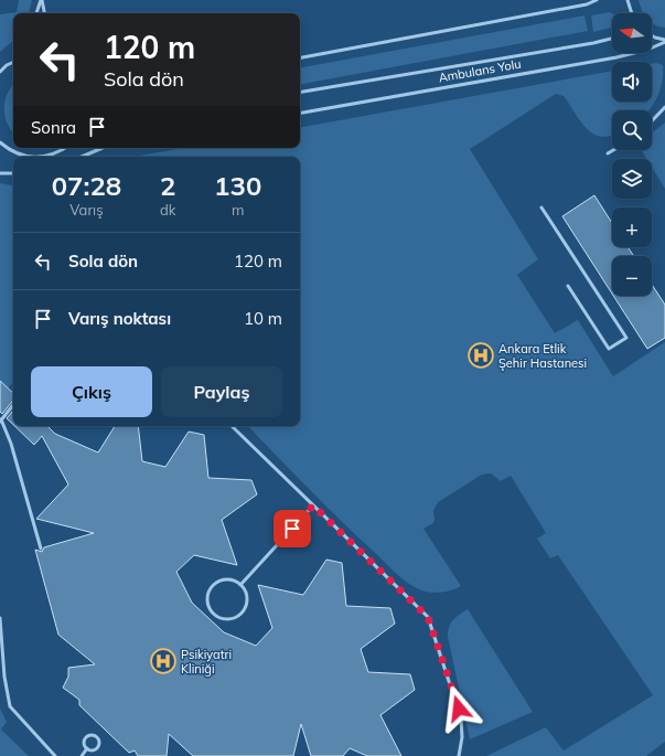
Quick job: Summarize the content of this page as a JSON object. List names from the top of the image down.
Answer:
{
  "streets": {
    "lane": ["Ambulans Yolu"]
  },
  "places": {
    "hospital": ["Ankara Etlik Şehir Hastanesi", "Psikiyatri Kliniği"]
  },
  "north": "left",
  "page": {
    "map_buttons": ["+", "−"],
    "turn": ["120 m", "Sola dön"],
    "then": "Sonra",
    "eta": [
      "07:28",
      "Varış",
      "2",
      "dk",
      "130",
      "m"
    ],
    "list": [
      {
        "name": "Sola dön",
        "value": "120 m"
      },
      {
        "name": "Varış noktası",
        "value": "10 m"
      }
    ],
    "buttons": ["Çıkış", "Paylaş"]
  }
}
